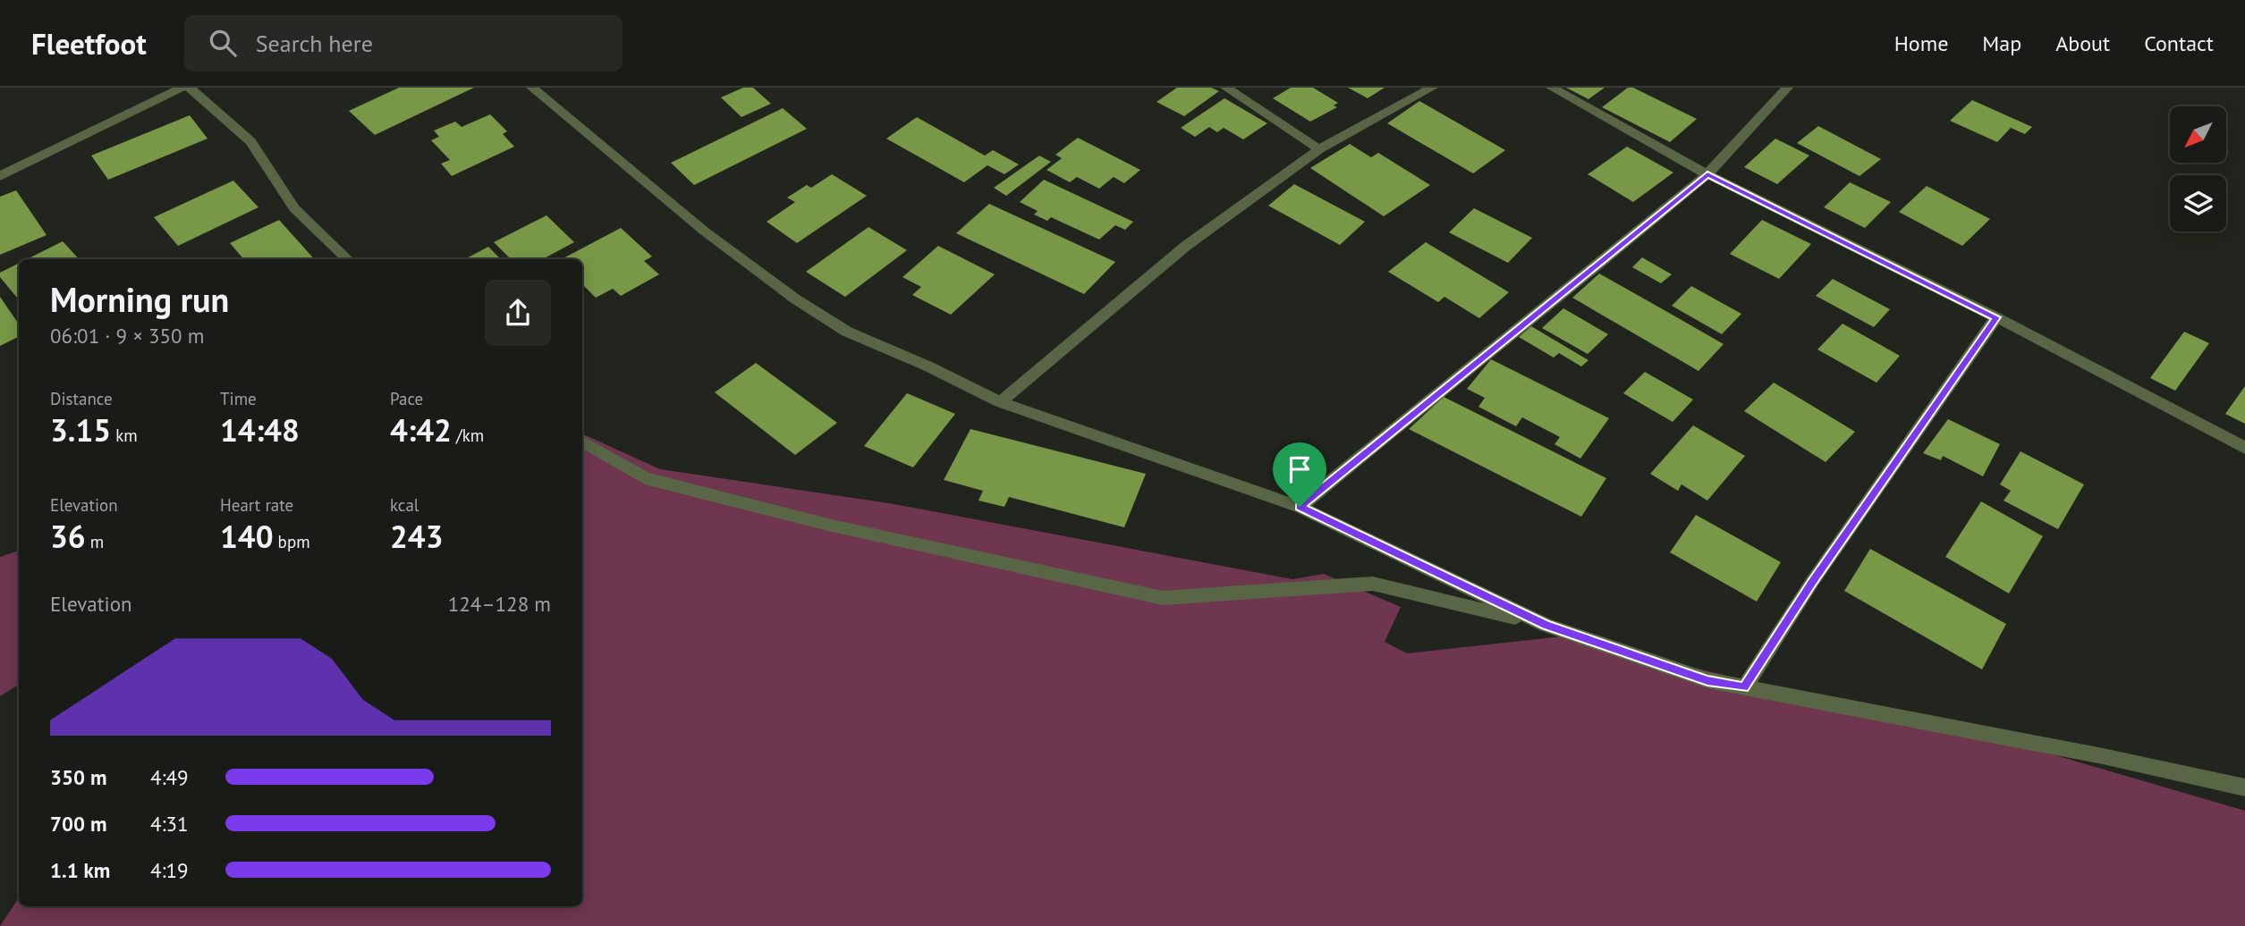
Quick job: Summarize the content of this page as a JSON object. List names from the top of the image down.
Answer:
{
  "north": "bottom left",
  "page": {
    "header": "Fleetfoot",
    "search": "Search here",
    "nav": [
      "Home",
      "Map",
      "About",
      "Contact"
    ],
    "heading": ["Morning run", "06:01 · 9 × 350 m"],
    "stats": [
      ["Distance", "3.15 km"],
      ["Time", "14:48"],
      ["Pace", "4:42 /km"],
      ["Elevation", "36 m"],
      ["Heart rate", "140 bpm"],
      ["kcal", "243"]
    ],
    "chart": ["Elevation", "124–128 m"],
    "list": [
      {
        "name": "350 m",
        "note": "4:49"
      },
      {
        "name": "700 m",
        "note": "4:31"
      },
      {
        "name": "1.1 km",
        "note": "4:19"
      }
    ]
  }
}
